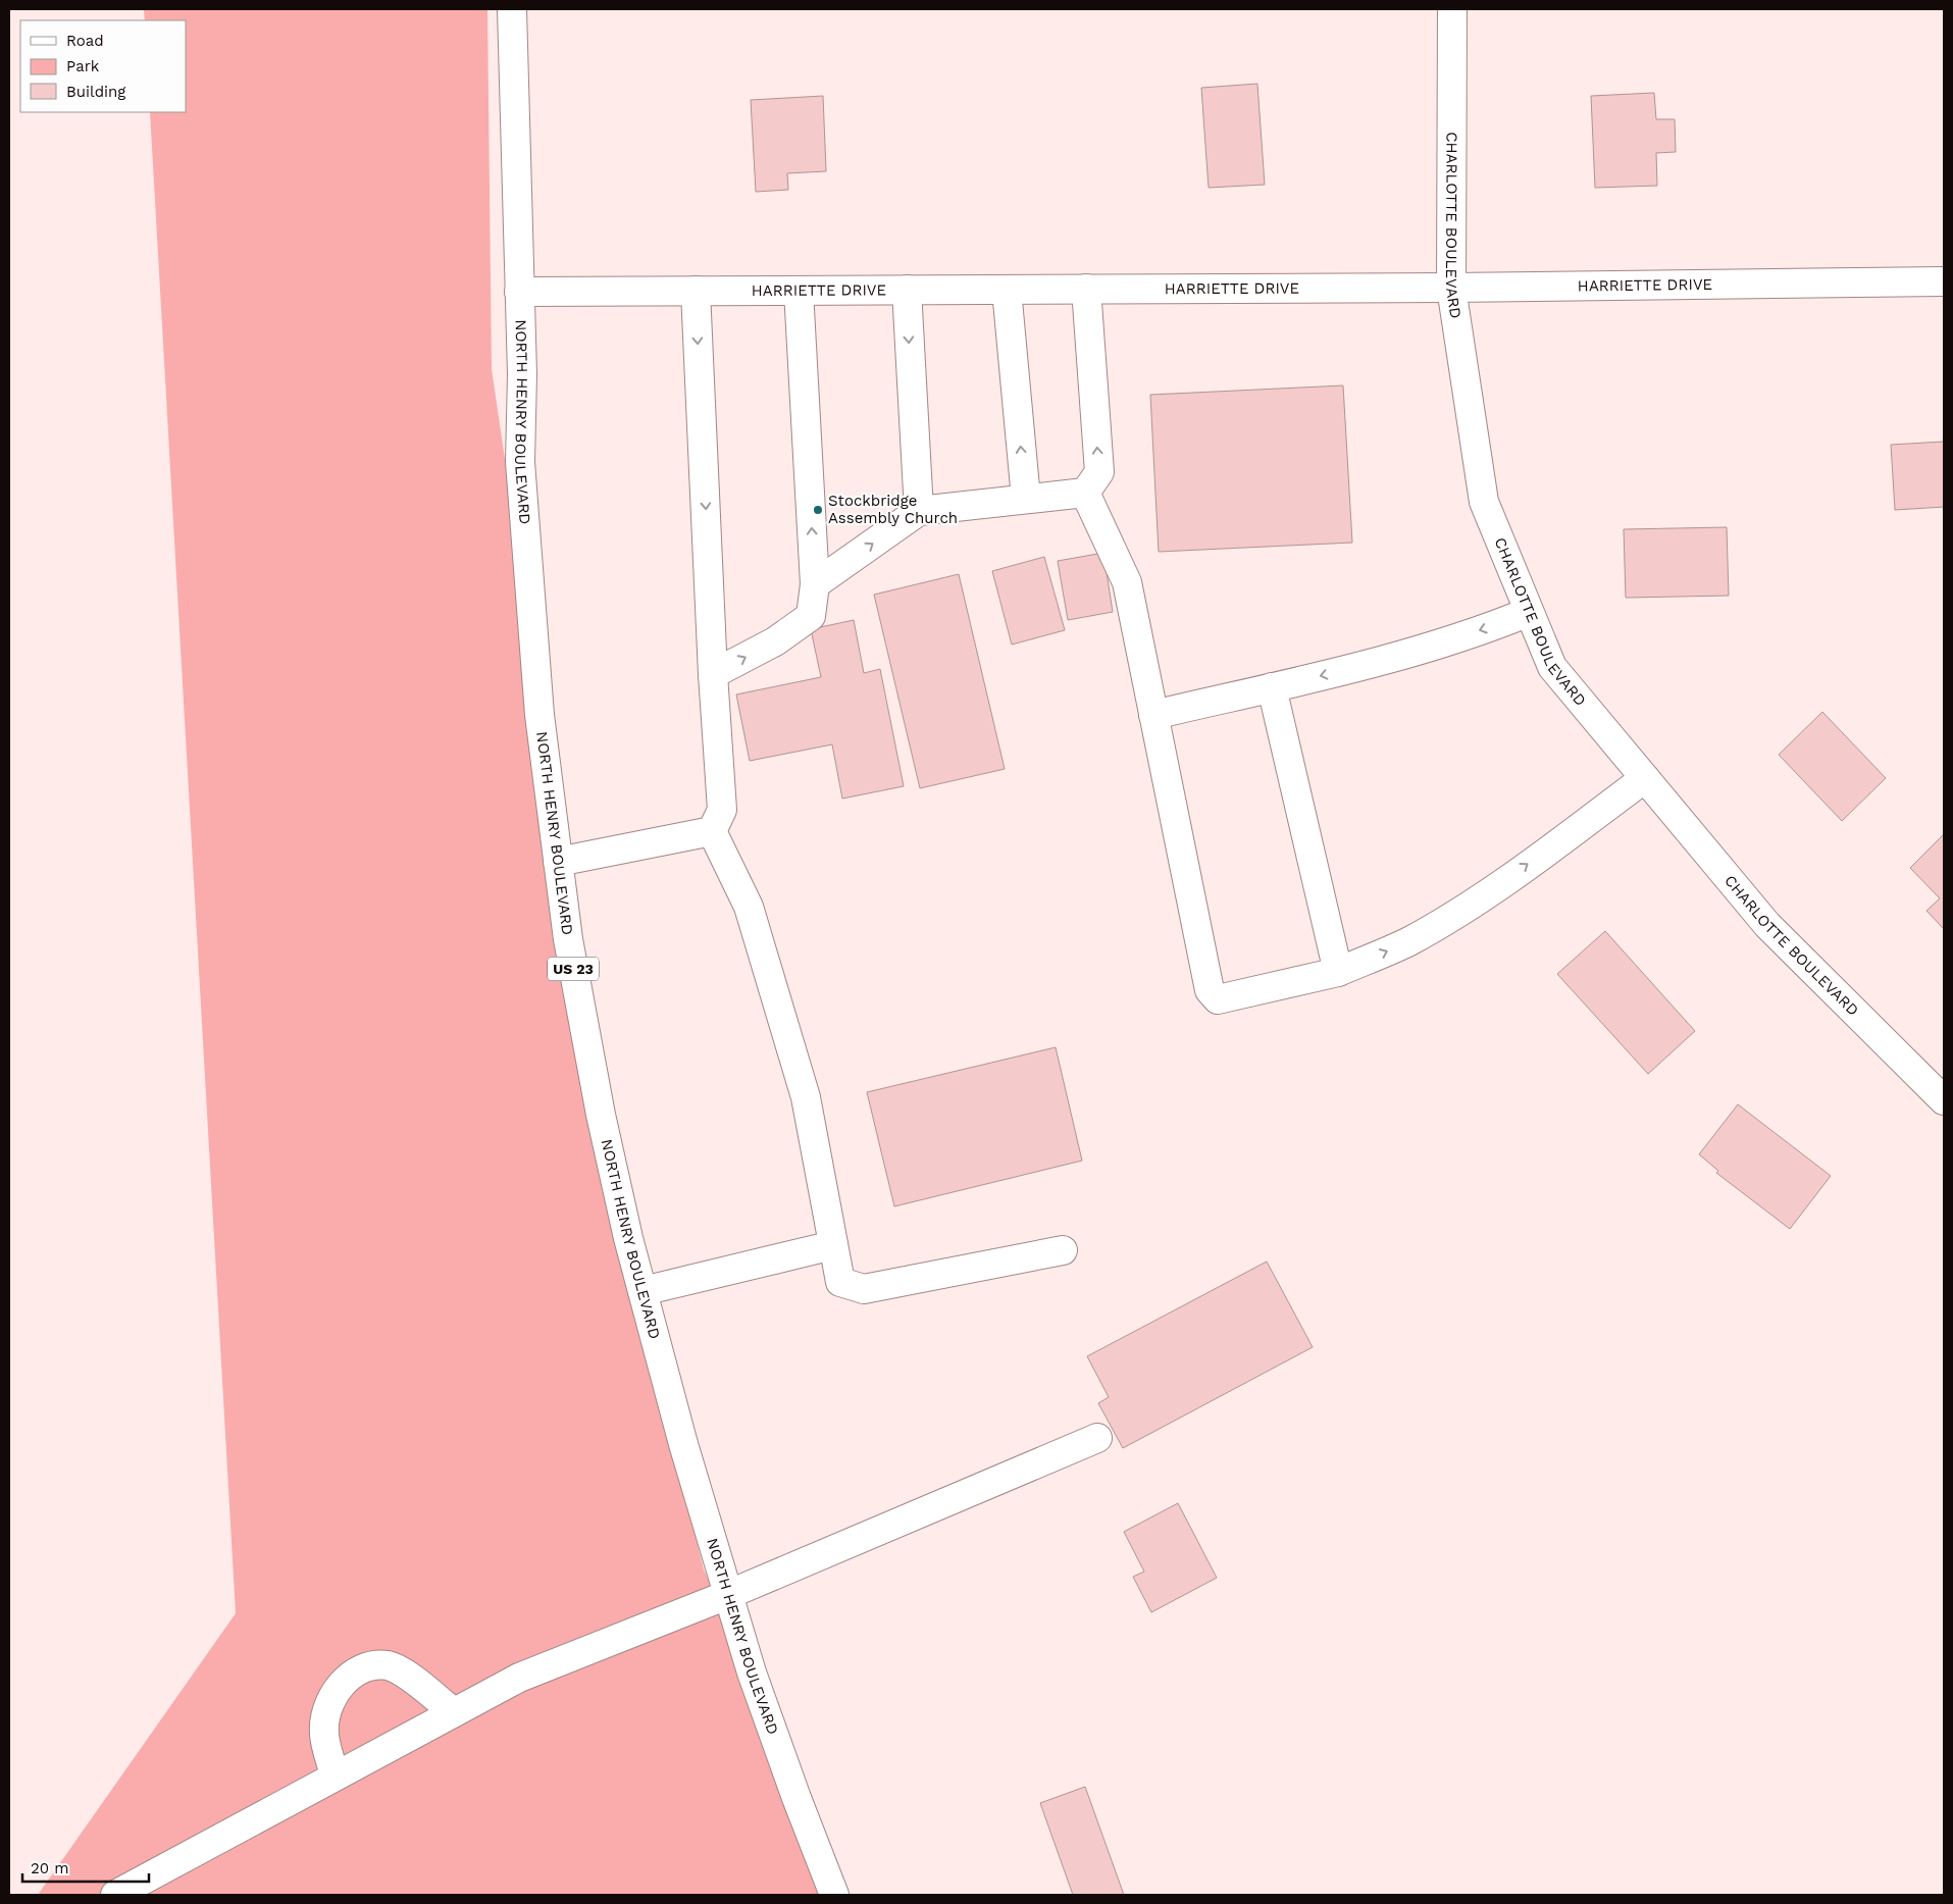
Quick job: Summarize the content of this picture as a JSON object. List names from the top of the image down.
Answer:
{
  "streets": {
    "main road": [
      "CHARLOTTE BOULEVARD",
      "HARRIETTE DRIVE",
      "NORTH HENRY BOULEVARD",
      "US 23"
    ]
  },
  "crossings": [
    ["CHARLOTTE BOULEVARD", "HARRIETTE DRIVE"],
    ["HARRIETTE DRIVE", "NORTH HENRY BOULEVARD"]
  ],
  "places": ["Stockbridge Assembly Church"],
  "legend": ["Road", "Park", "Building"],
  "scale_bar": "20 m"
}
